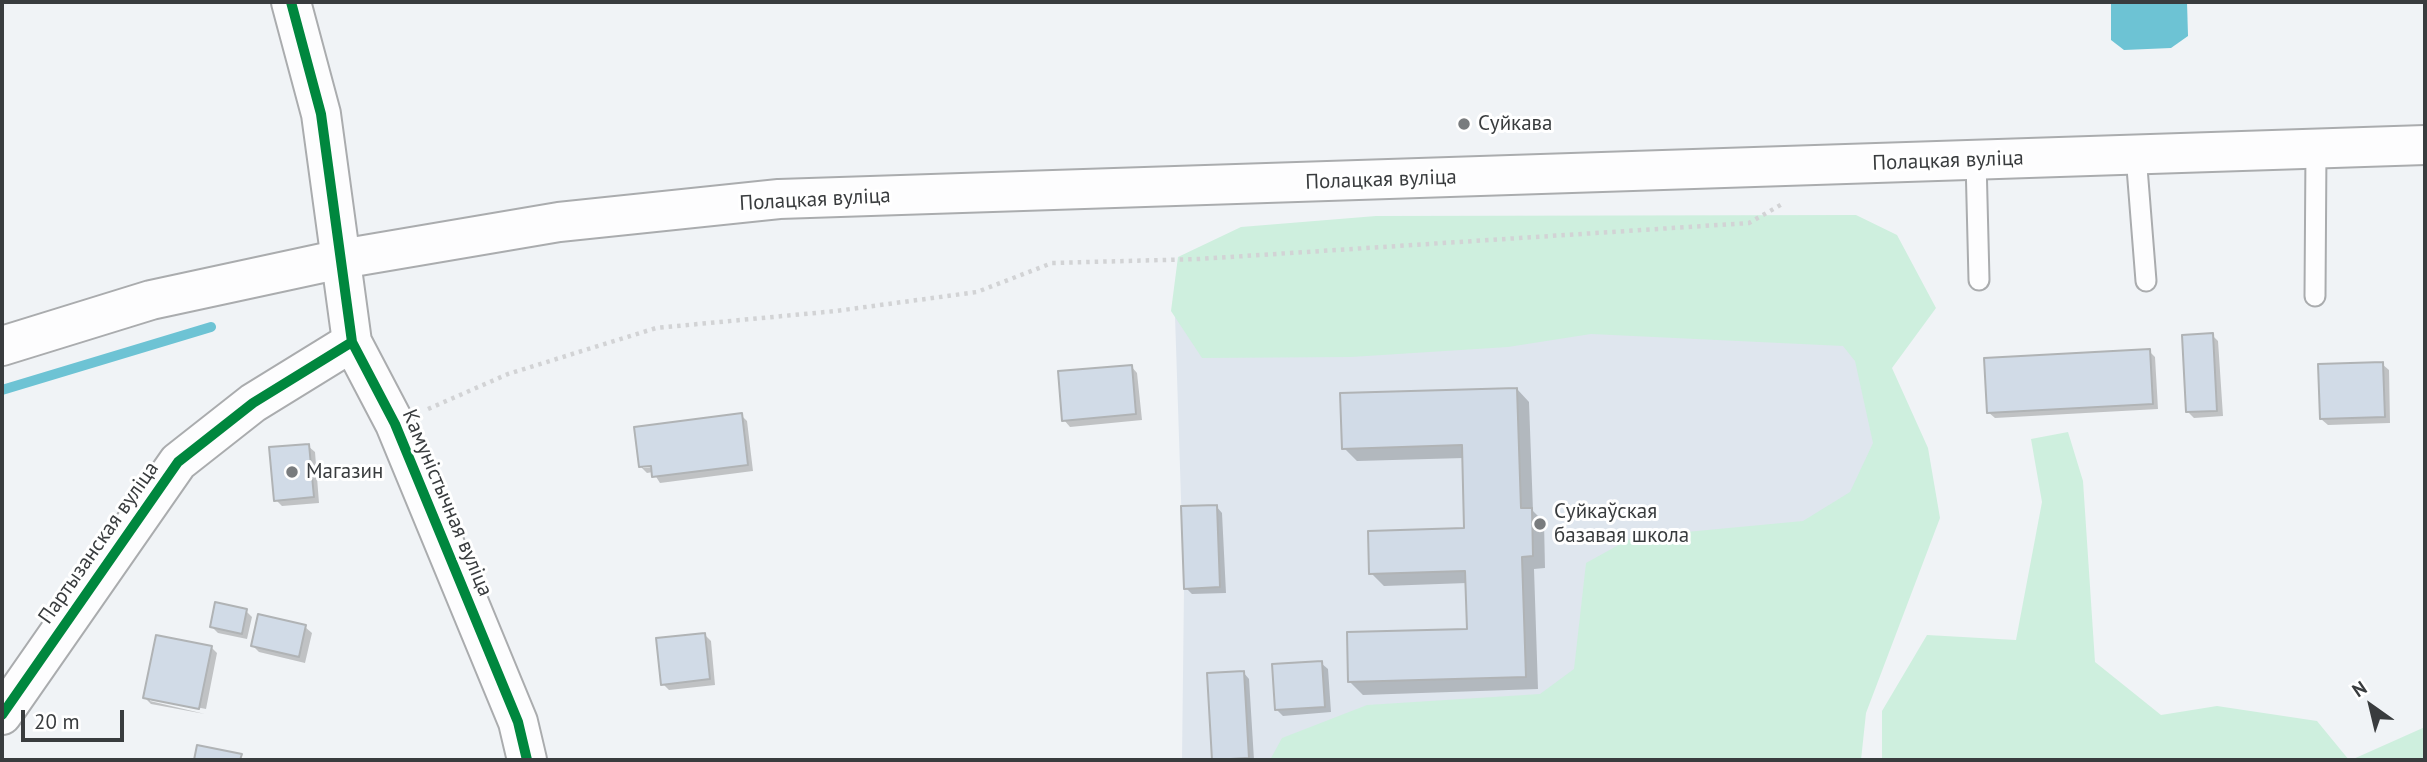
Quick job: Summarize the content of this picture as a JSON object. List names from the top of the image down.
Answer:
{
  "streets": {
    "main road": ["Полацкая вуліца", "Камуністычная вуліца", "Партызанская вуліца"]
  },
  "crossings": [
    ["Полацкая вуліца", "Камуністычная вуліца"],
    ["Камуністычная вуліца", "Партызанская вуліца"]
  ],
  "places": ["Суйкава", "Магазин", "Суйкаўская базавая школа"],
  "scale_bar": "20 m",
  "north": "top left"
}
